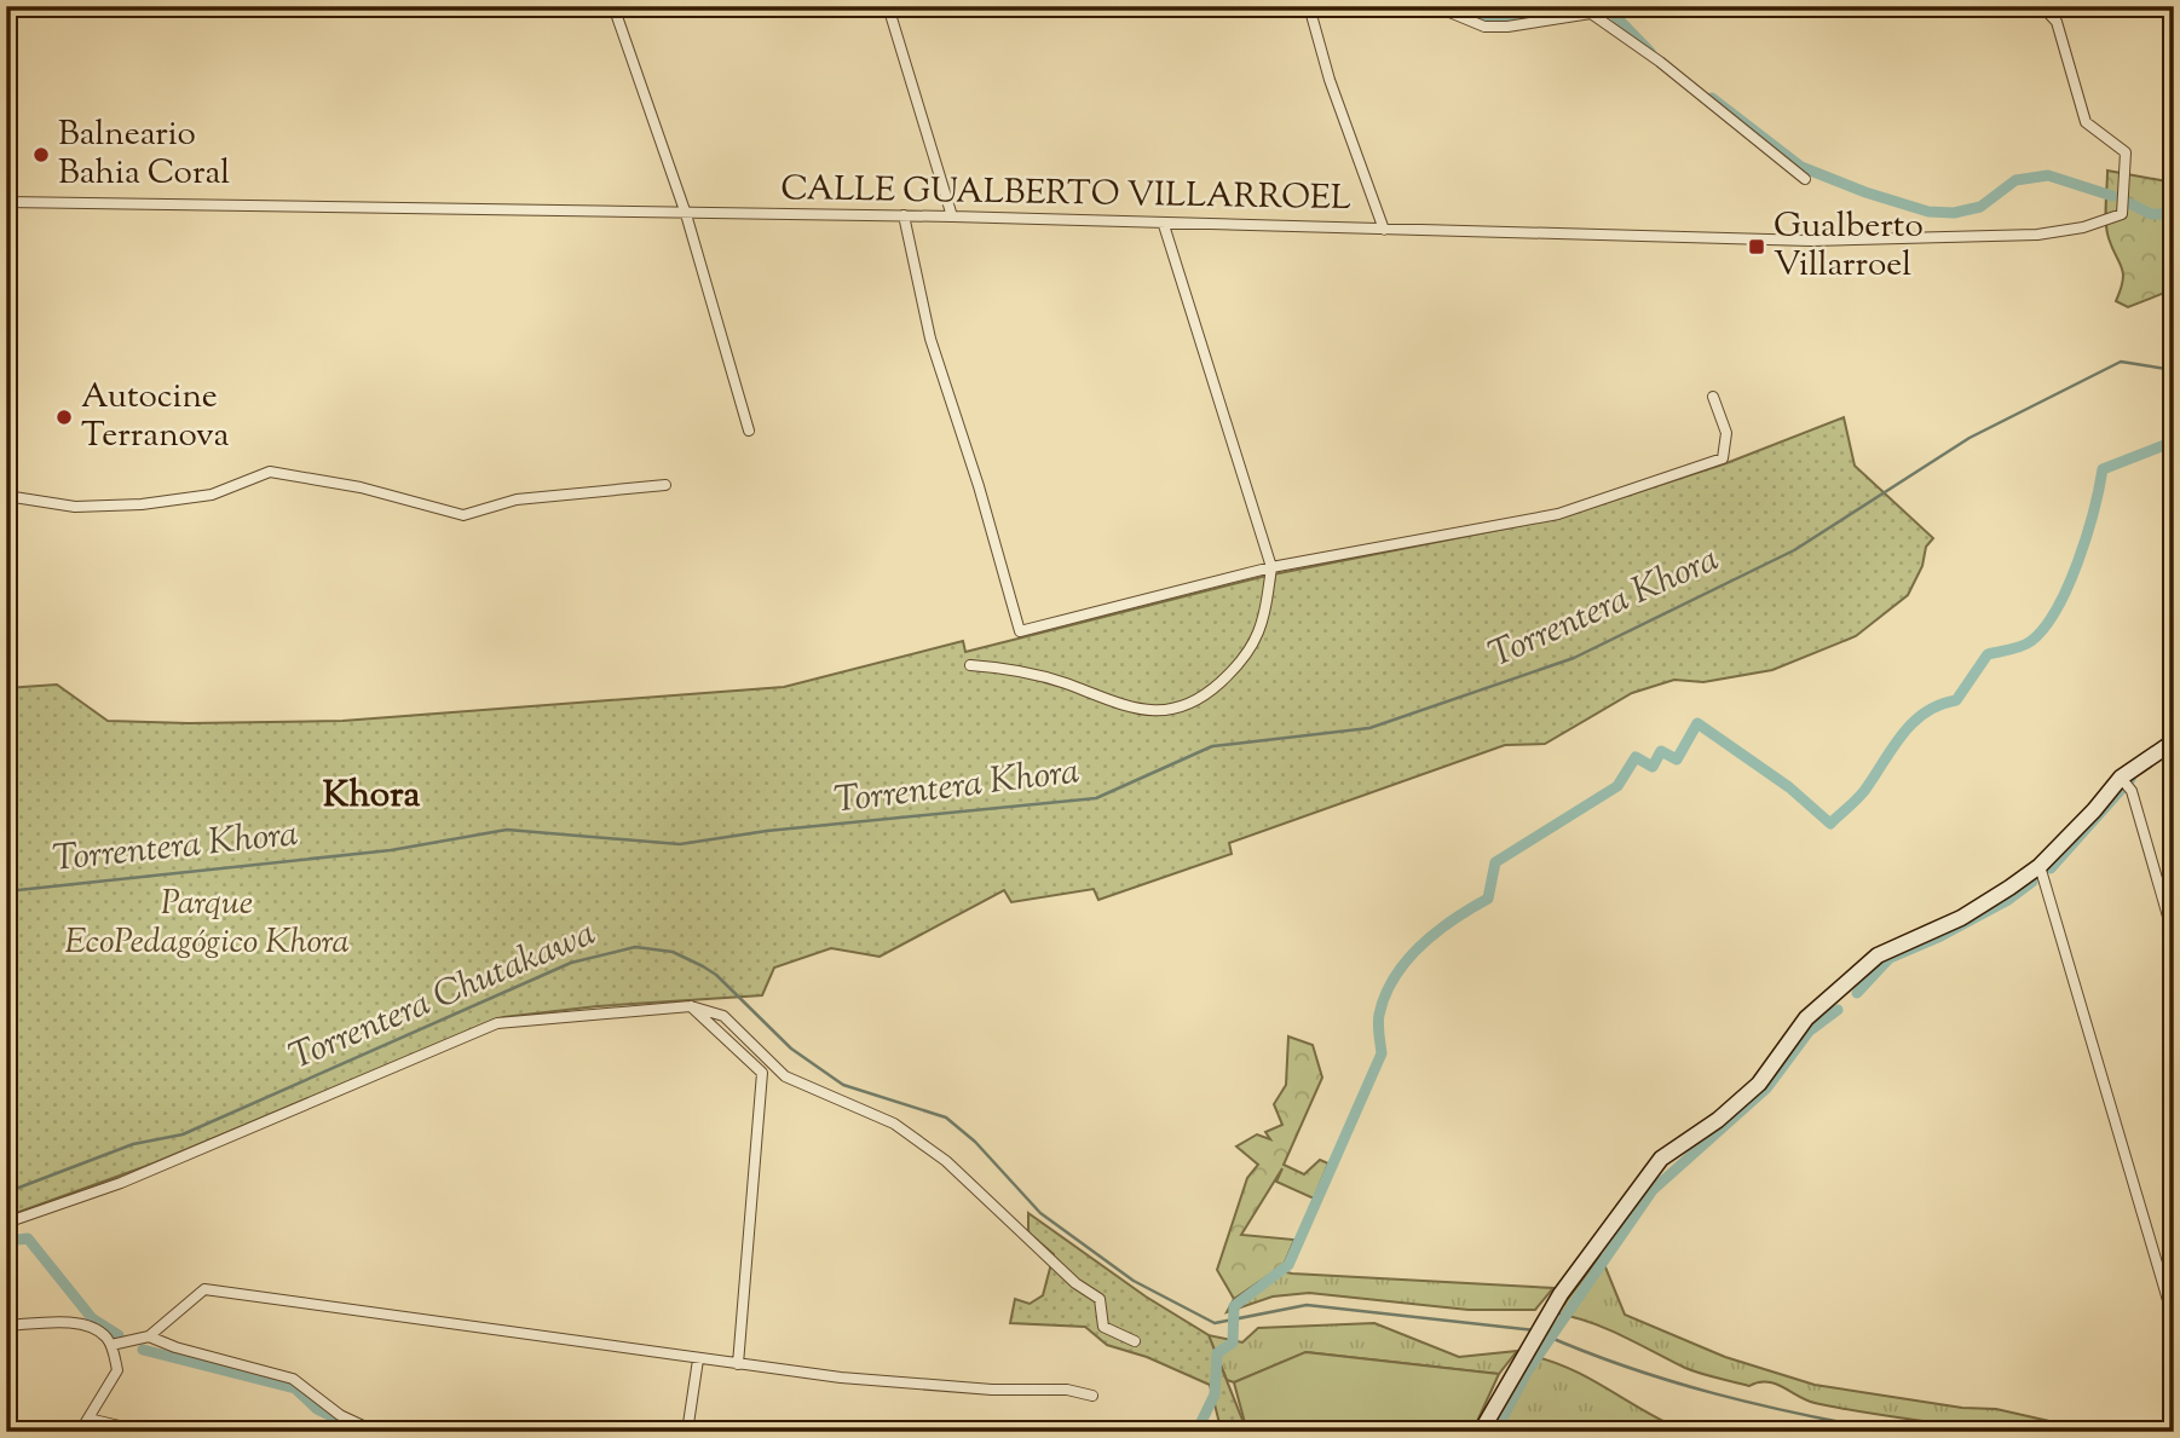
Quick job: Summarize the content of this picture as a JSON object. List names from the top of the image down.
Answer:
{
  "streets": {
    "street": ["CALLE GUALBERTO VILLARROEL"]
  },
  "districts": ["Khora"],
  "water": ["Torrentera Khora", "Torrentera Chutakawa"],
  "parks": ["Parque EcoPedagógico Khora"],
  "places": {
    "other": ["Balneario Bahia Coral", "Autocine Terranova"],
    "transit": ["Gualberto Villarroel"]
  }
}
